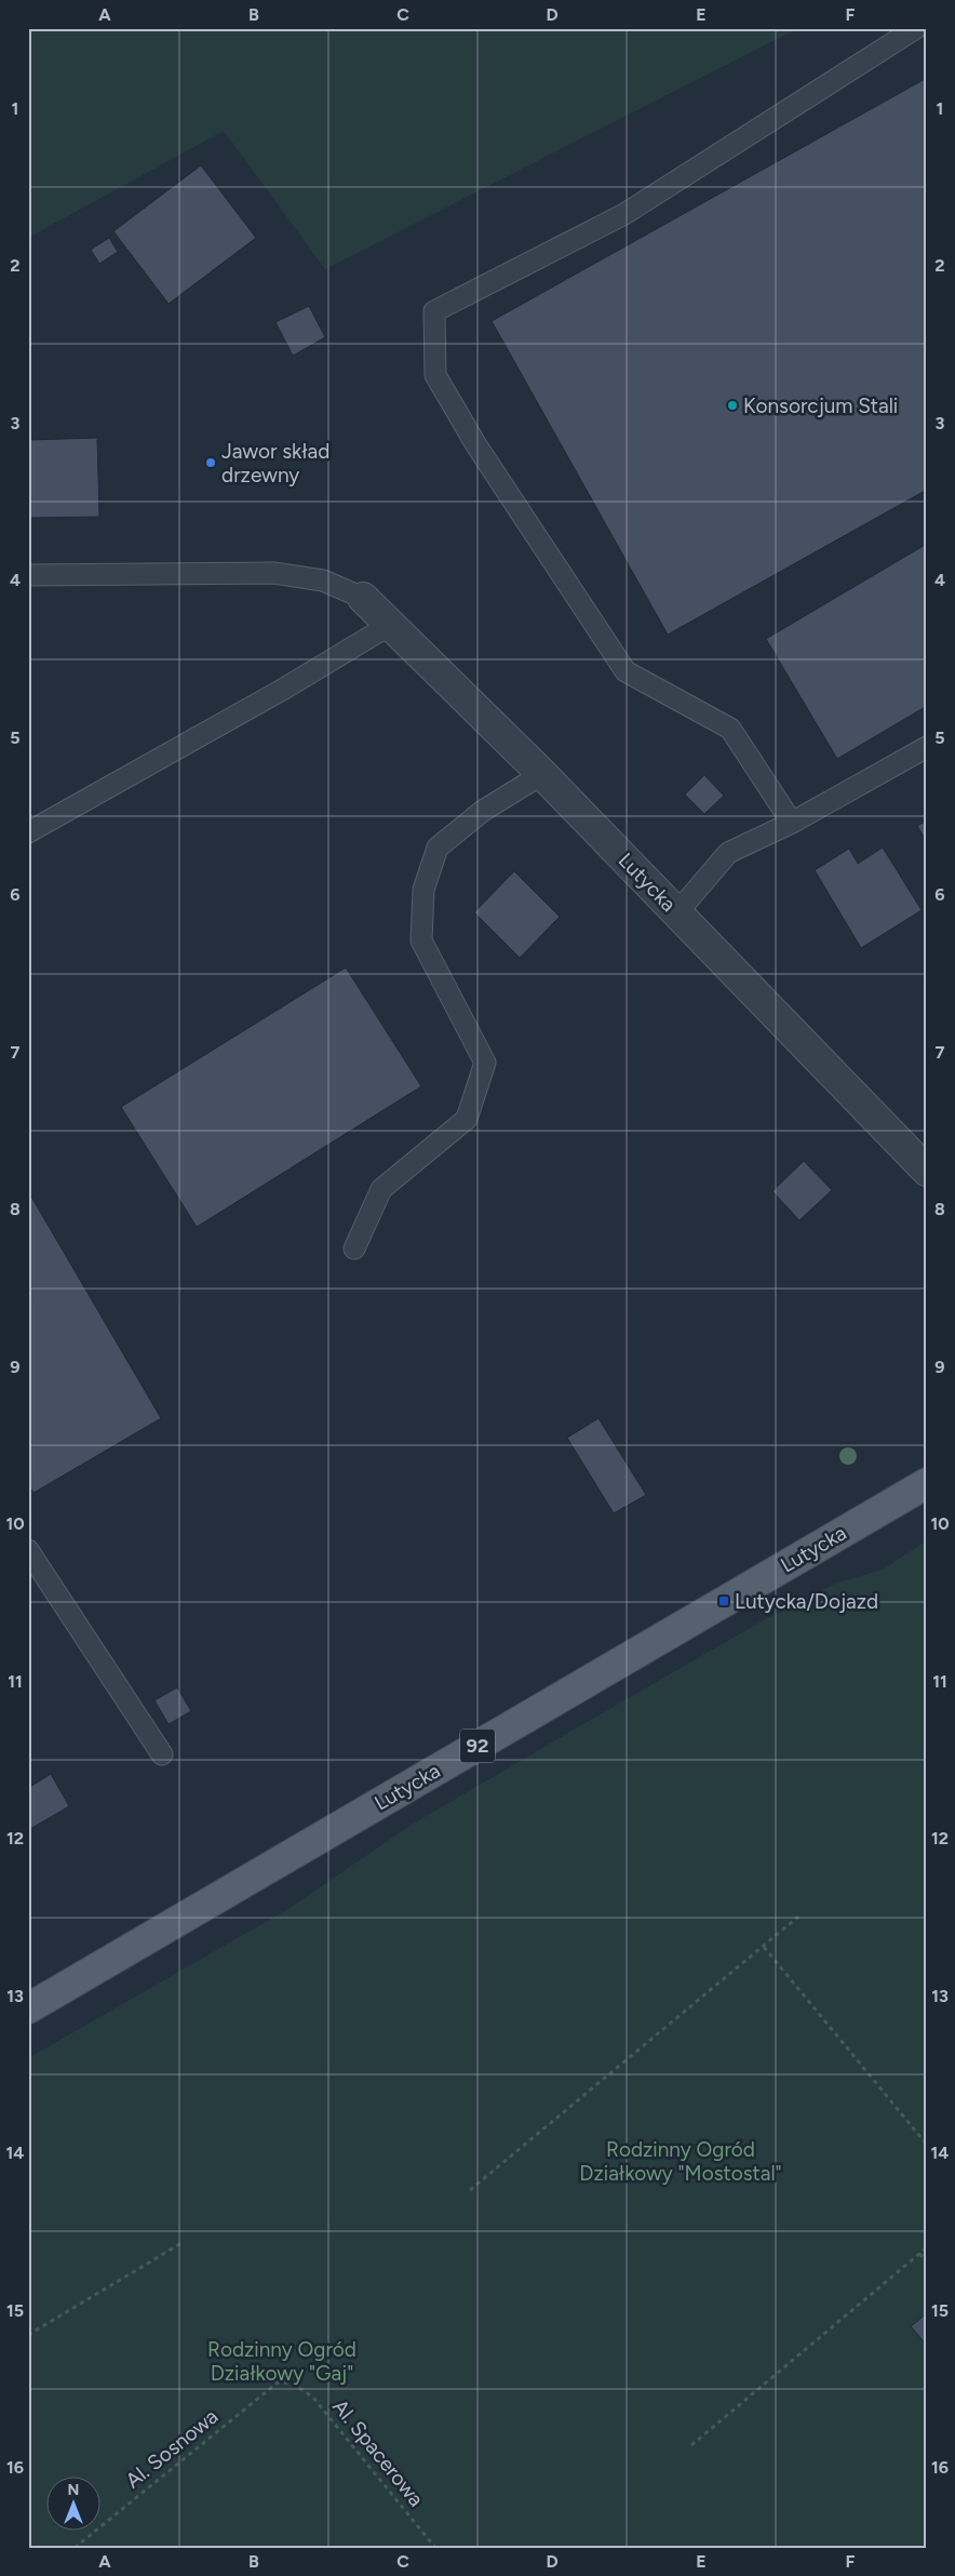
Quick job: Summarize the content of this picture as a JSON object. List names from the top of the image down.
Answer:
{
  "streets": {
    "main road": ["Lutycka", "92"],
    "path": ["Al. Sosnowa", "Al. Spacerowa"]
  },
  "crossings": [
    ["Al. Sosnowa", "Al. Spacerowa"]
  ],
  "parks": ["Rodzinny Ogród Działkowy \"Mostostal\"", "Rodzinny Ogród Działkowy \"Gaj\""],
  "places": {
    "other": ["Konsorcjum Stali", "Jawor skład drzewny"],
    "transit": ["Lutycka/Dojazd"]
  },
  "north": "top",
  "grid": {
    "columns": [
      "A",
      "B",
      "C",
      "D",
      "E",
      "F"
    ],
    "rows": [
      "1",
      "2",
      "3",
      "4",
      "5",
      "6",
      "7",
      "8",
      "9",
      "10",
      "11",
      "12",
      "13",
      "14",
      "15",
      "16"
    ]
  }
}
